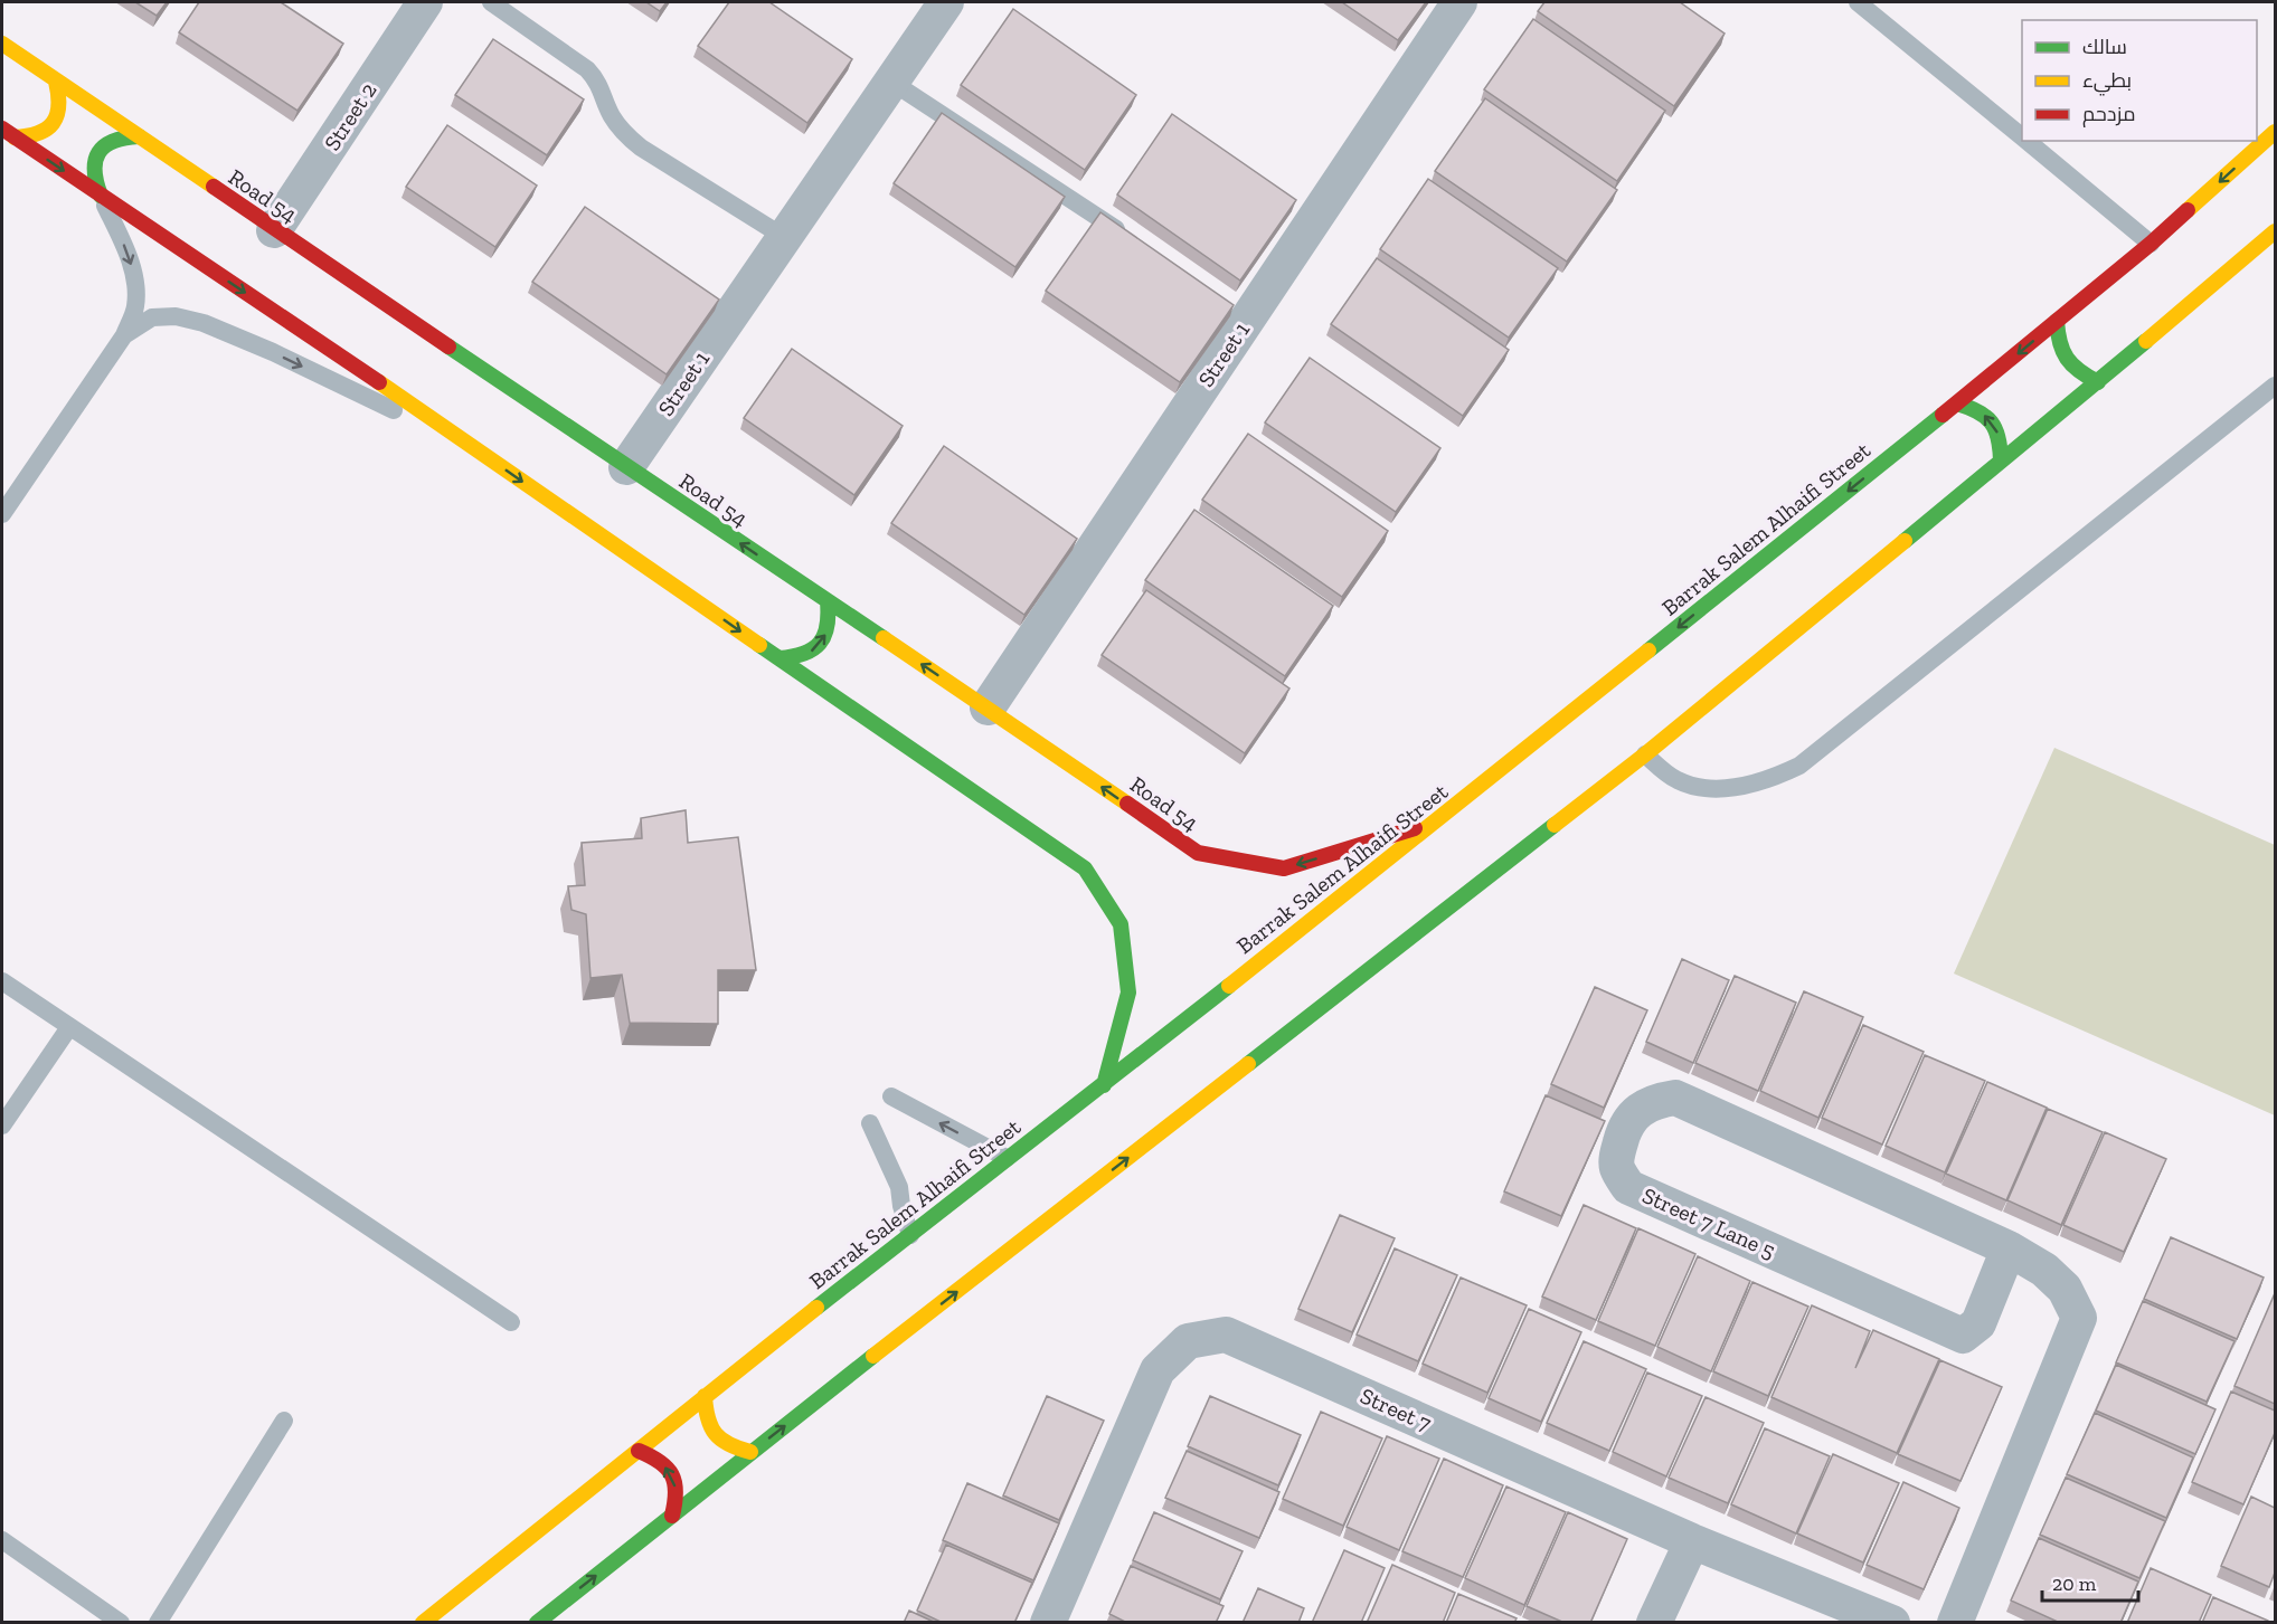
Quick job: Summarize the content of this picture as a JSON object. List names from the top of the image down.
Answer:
{
  "streets": {
    "main road": ["Road 54", "Barrak Salem Alhaifi Street"],
    "street": [
      "Street 2",
      "Street 1",
      "Street 7 Lane 5",
      "Street 7"
    ]
  },
  "crossings": [
    ["Street 2", "Road 54"],
    ["Road 54", "Street 1"],
    ["Road 54", "Barrak Salem Alhaifi Street"]
  ],
  "one_way": ["Road 54"],
  "legend": ["سالك", "بطيء", "مزدحم"],
  "scale_bar": "20 m"
}
